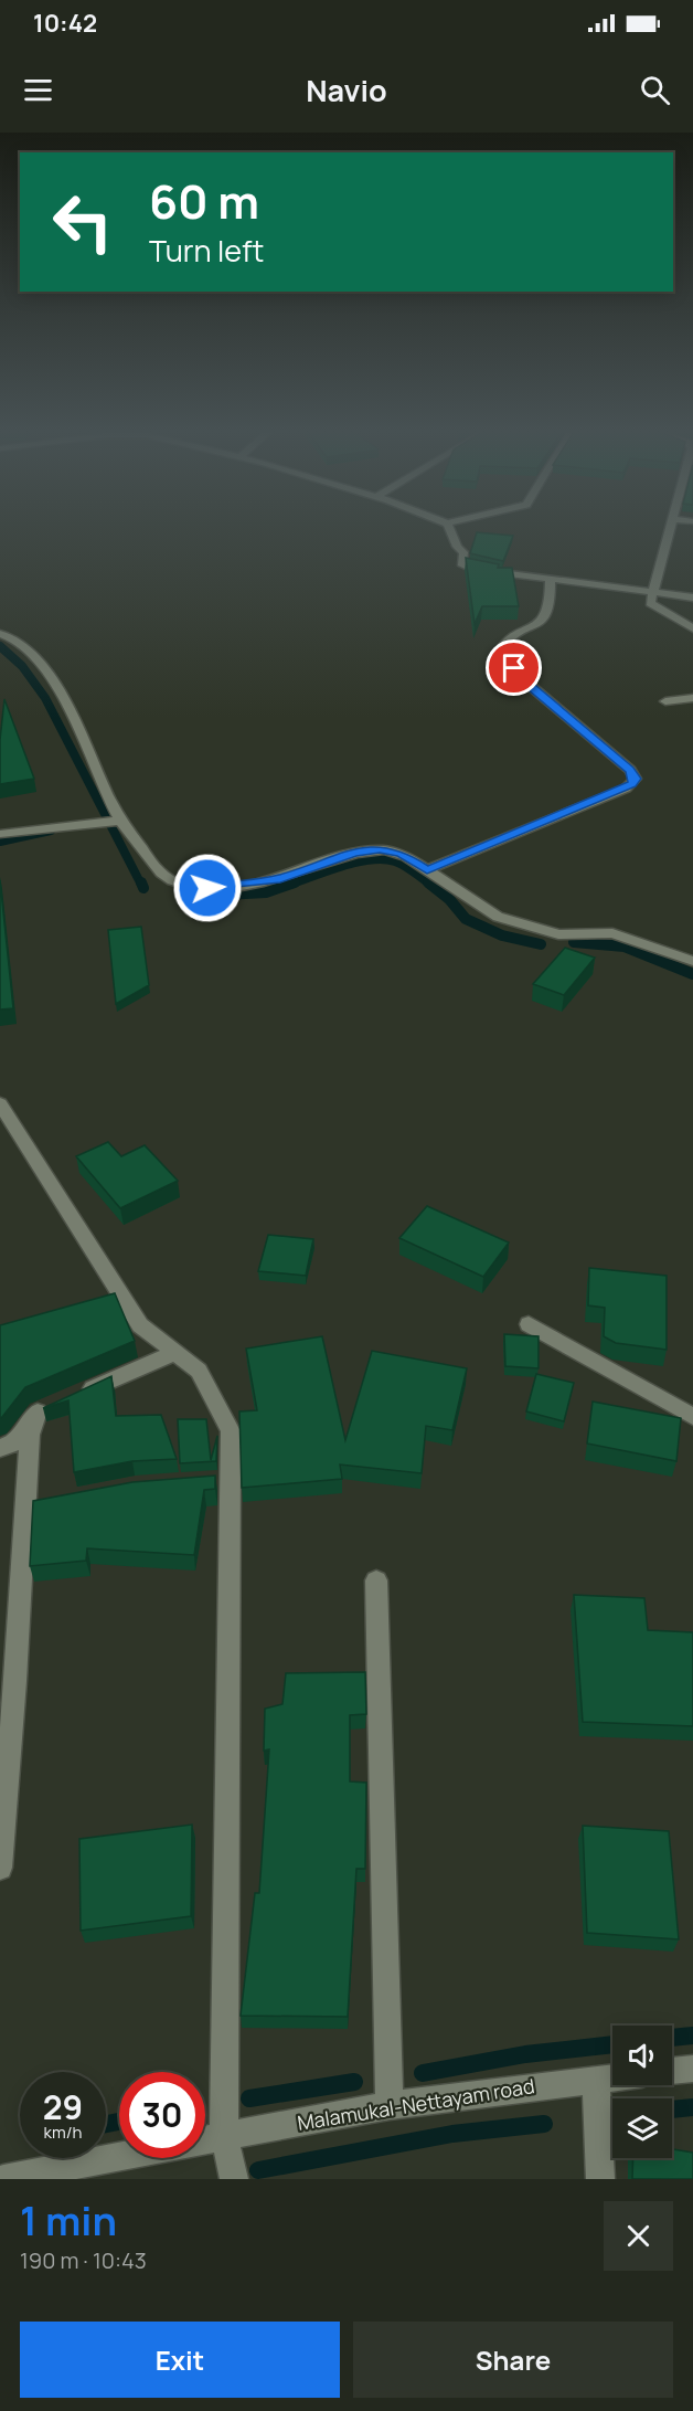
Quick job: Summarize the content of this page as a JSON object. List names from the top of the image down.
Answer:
{
  "streets": {
    "street": ["Malamukal-Nettayam road"]
  },
  "page": {
    "status": "10:42",
    "header": "Navio",
    "turn": ["60 m", "Turn left"],
    "speed": "29 km/h",
    "limit": "30",
    "heading": ["1 min", "190 m · 10:43"],
    "buttons": ["Exit", "Share"]
  }
}
